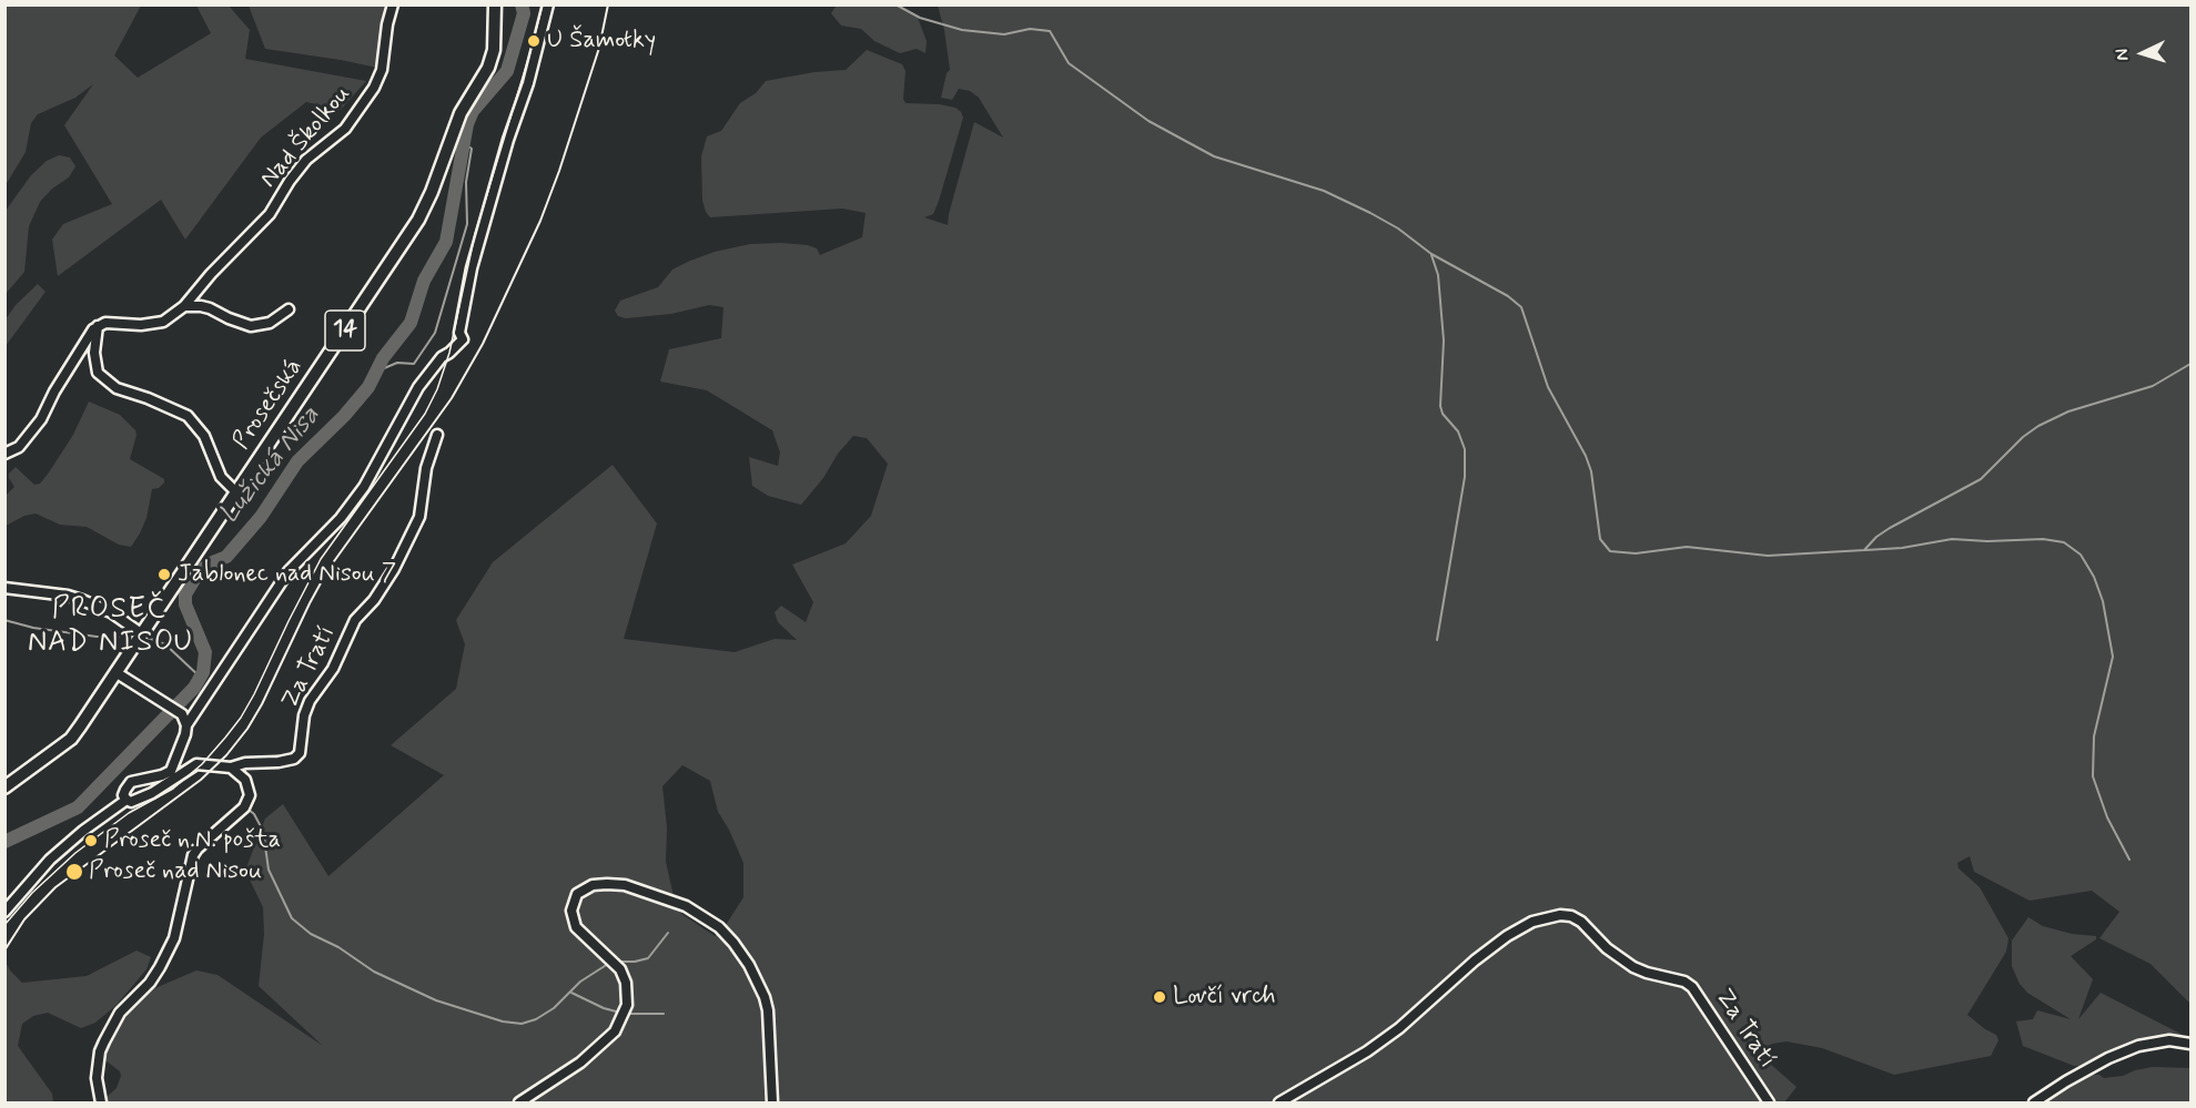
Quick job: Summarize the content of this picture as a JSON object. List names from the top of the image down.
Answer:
{
  "streets": {
    "main road": ["14", "Prosečská"],
    "street": ["Nad Školkou", "Za Tratí"]
  },
  "districts": ["PROSEČ NAD NISOU"],
  "water": ["Lužická Nisa"],
  "places": [
    "U Šamotky",
    "Jablonec nad Nisou 7",
    "Proseč n.N. pošta",
    "Proseč nad Nisou",
    "Lovčí vrch"
  ],
  "north": "left"
}
